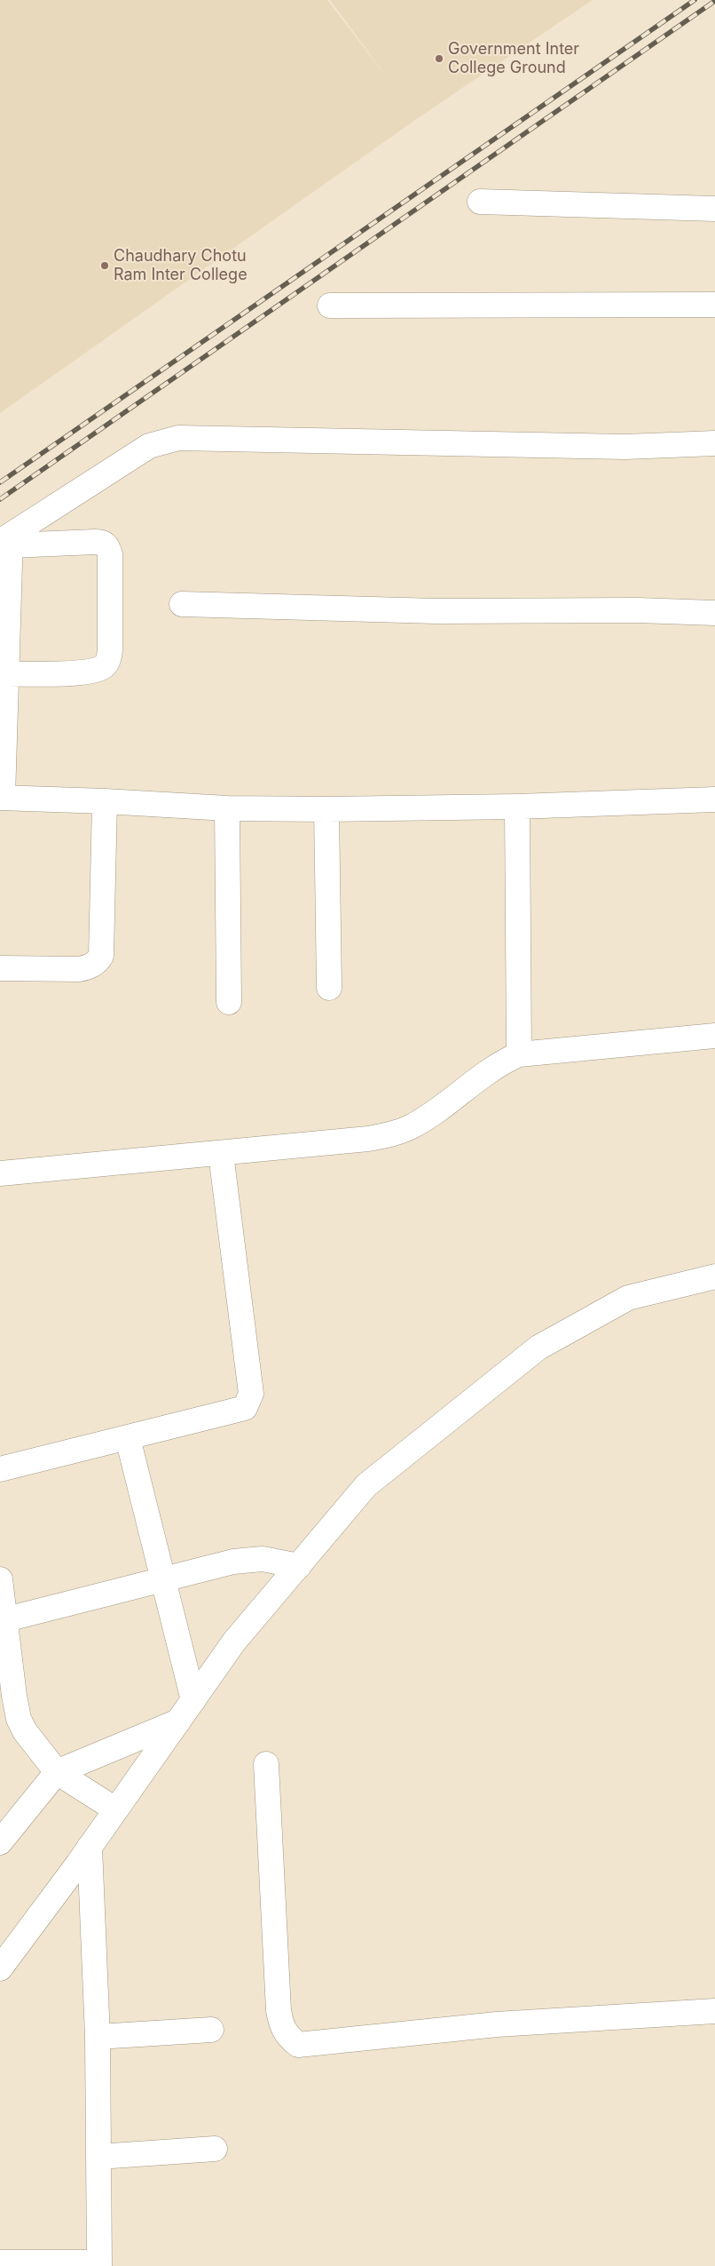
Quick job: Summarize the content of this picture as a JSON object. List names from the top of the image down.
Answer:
{
  "places": ["Government Inter College Ground", "Chaudhary Chotu Ram Inter College"]
}
